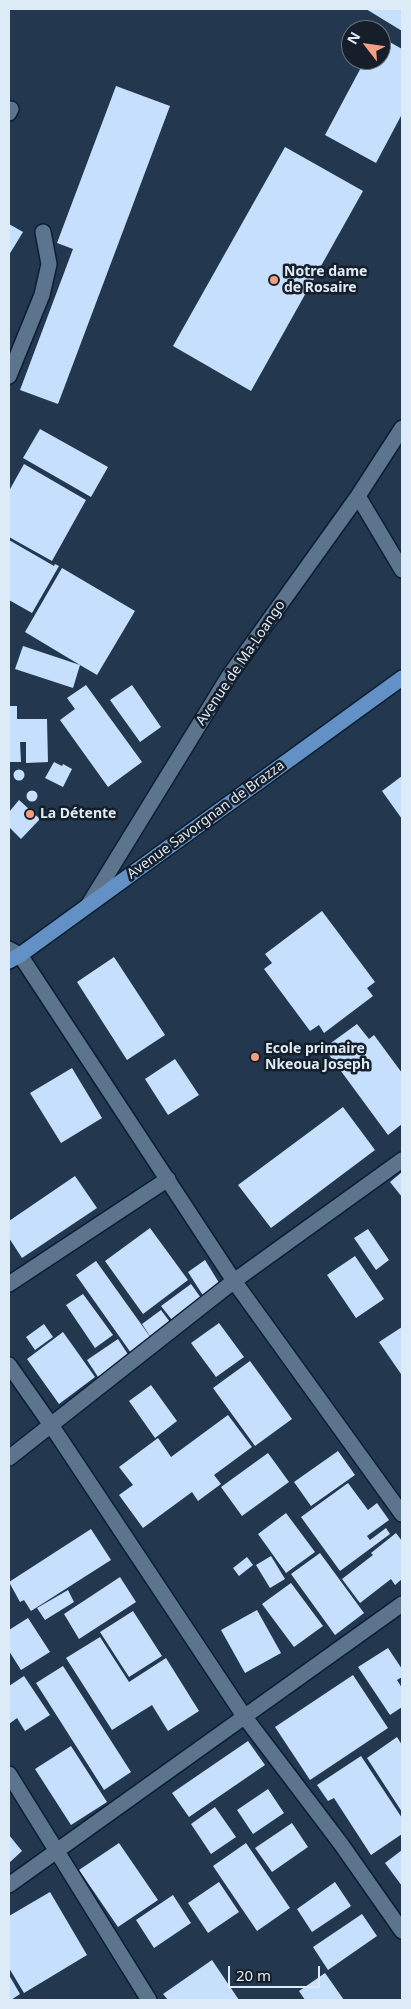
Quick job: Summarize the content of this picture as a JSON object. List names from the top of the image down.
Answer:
{
  "streets": {
    "main road": ["Avenue Savorgnan de Brazza"],
    "street": ["Avenue de Ma-Loango"]
  },
  "crossings": [
    ["Avenue de Ma-Loango", "Avenue Savorgnan de Brazza"]
  ],
  "places": ["Notre dame de Rosaire", "La Détente", "Ecole primaire Nkeoua Joseph"],
  "scale_bar": "20 m",
  "north": "top left"
}
